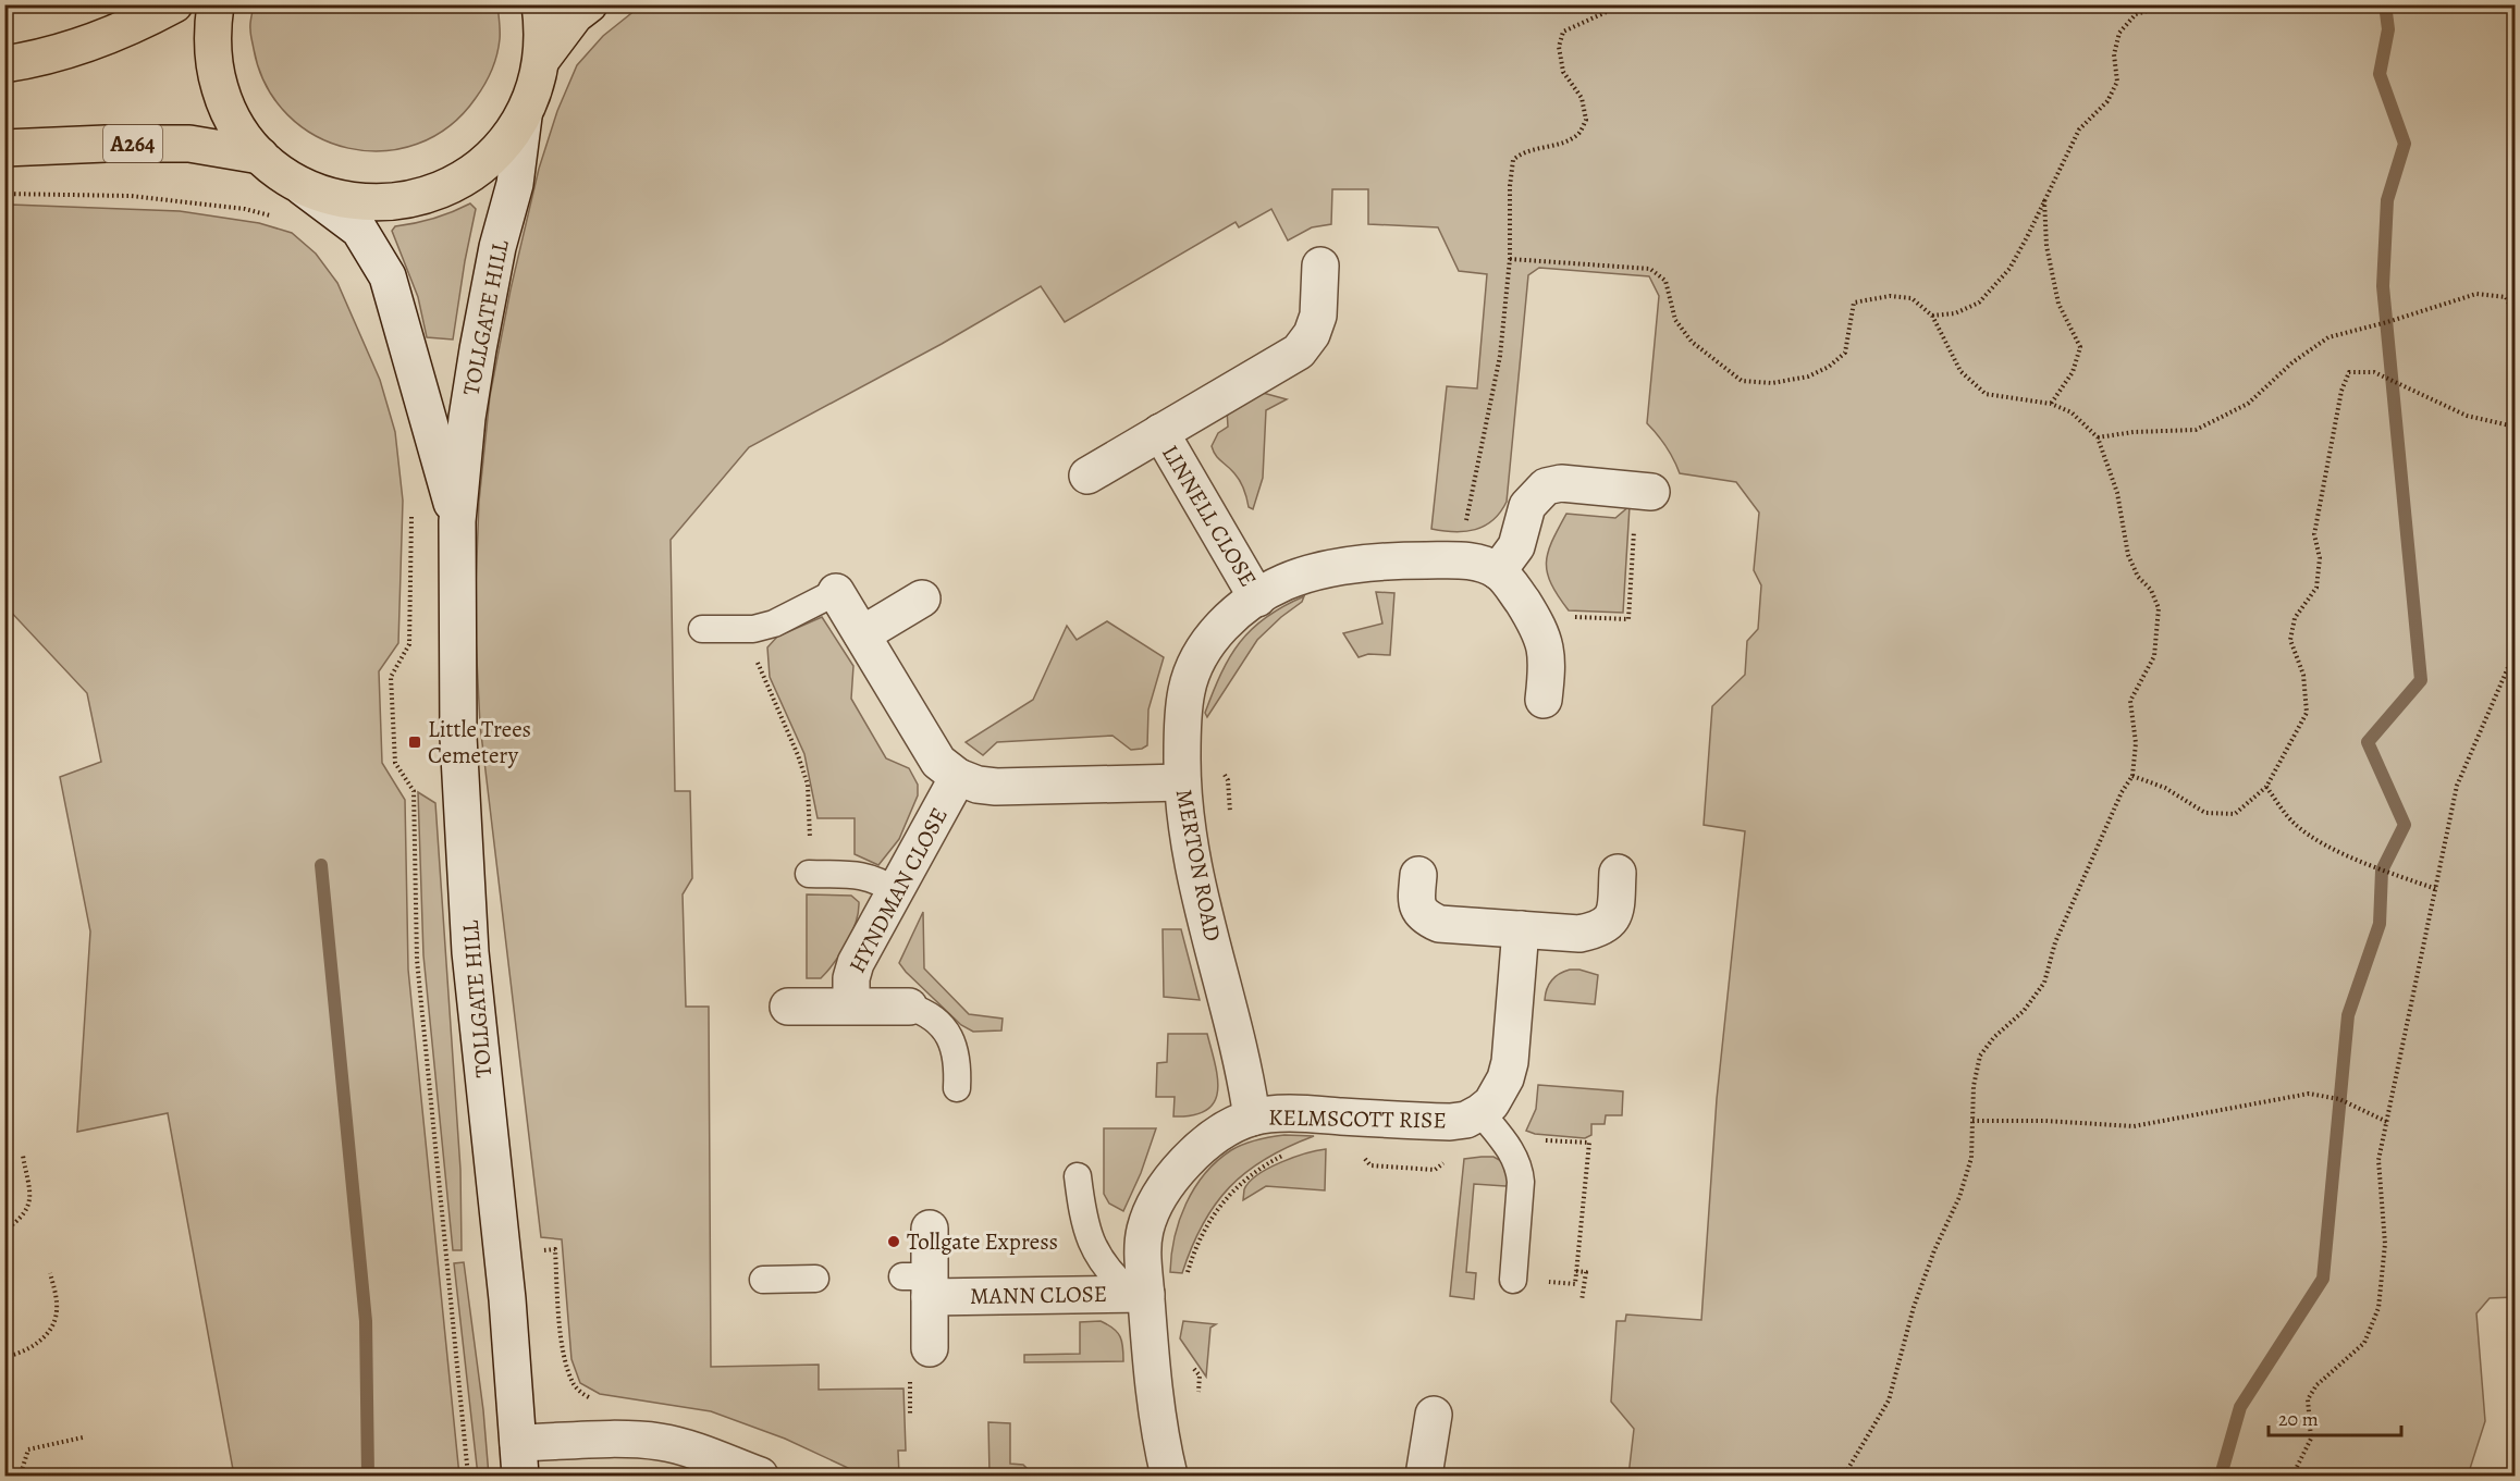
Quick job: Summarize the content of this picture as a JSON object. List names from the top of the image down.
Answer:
{
  "streets": {
    "highway": ["A264"],
    "street": [
      "TOLLGATE HILL",
      "LINNELL CLOSE",
      "MERTON ROAD",
      "HYNDMAN CLOSE",
      "KELMSCOTT RISE",
      "MANN CLOSE"
    ]
  },
  "crossings": [
    ["LINNELL CLOSE", "MERTON ROAD"],
    ["MERTON ROAD", "KELMSCOTT RISE"],
    ["KELMSCOTT RISE", "MANN CLOSE"]
  ],
  "places": {
    "transit": ["Little Trees Cemetery"],
    "other": ["Tollgate Express"]
  },
  "scale_bar": "20 m"
}
